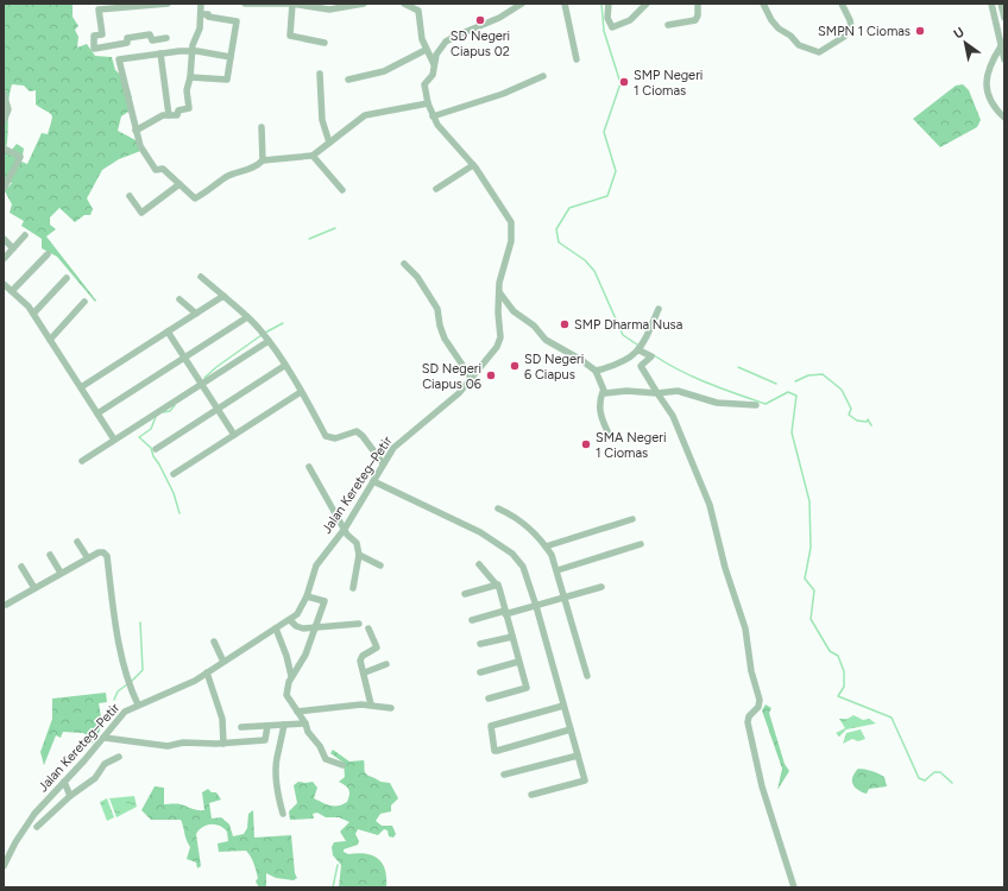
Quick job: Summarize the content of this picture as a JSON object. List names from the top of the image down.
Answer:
{
  "streets": {
    "street": ["Jalan Kereteg–Petir"]
  },
  "places": [
    "SD Negeri Ciapus 02",
    "SMPN 1 Ciomas",
    "SMP Negeri 1 Ciomas",
    "SMP Dharma Nusa",
    "SD Negeri 6 Ciapus",
    "SD Negeri Ciapus 06",
    "SMA Negeri 1 Ciomas"
  ],
  "north": "top left"
}
